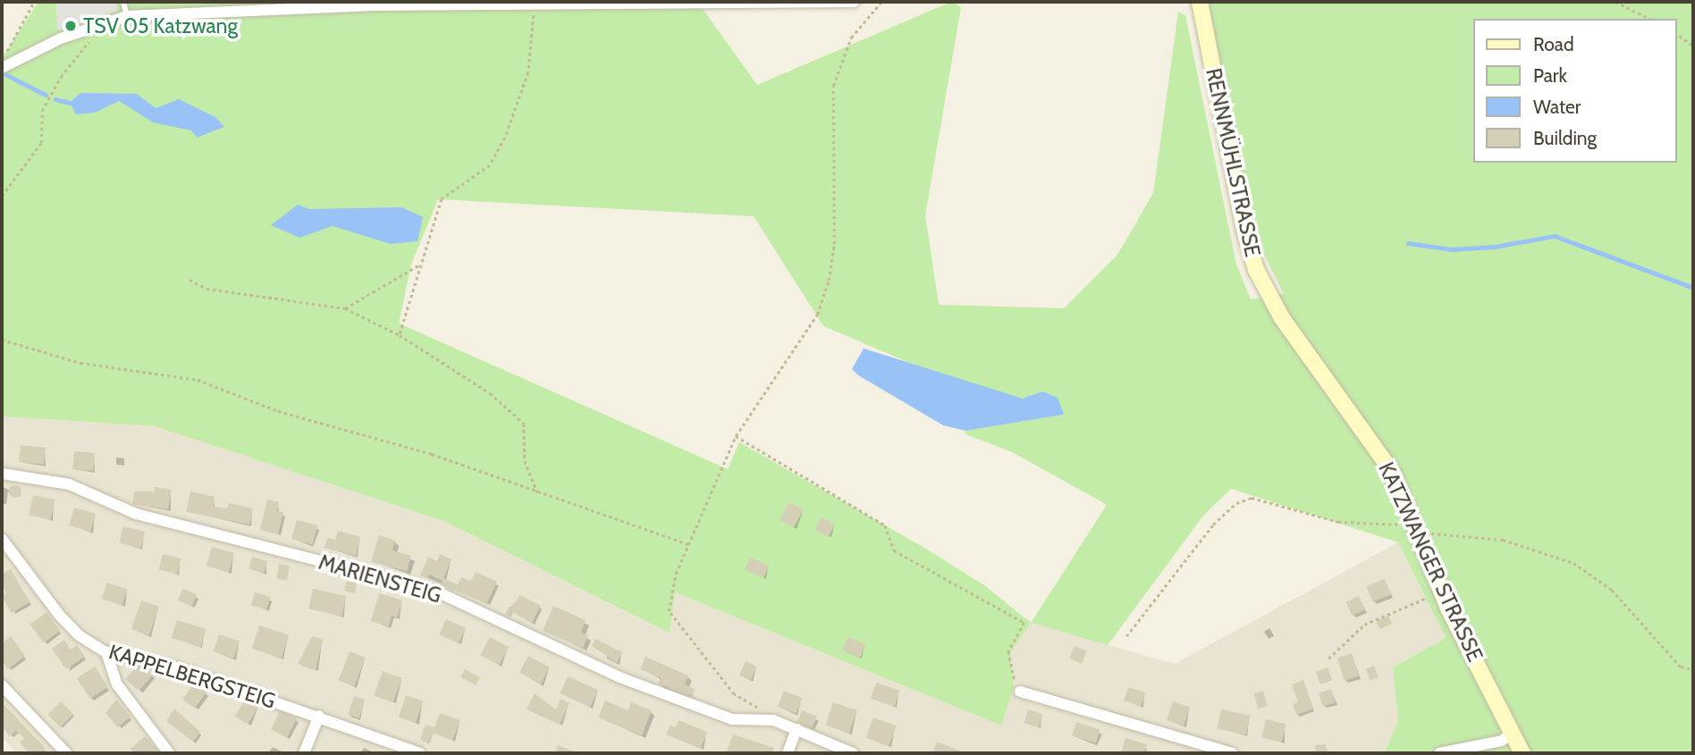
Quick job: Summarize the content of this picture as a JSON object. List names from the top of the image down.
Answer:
{
  "streets": {
    "main road": ["RENNMÜHLSTRASSE", "KATZWANGER STRASSE"],
    "street": ["MARIENSTEIG", "KAPPELBERGSTEIG"]
  },
  "crossings": [
    ["RENNMÜHLSTRASSE", "KATZWANGER STRASSE"]
  ],
  "places": ["TSV 05 Katzwang"],
  "legend": [
    "Road",
    "Park",
    "Water",
    "Building"
  ]
}
